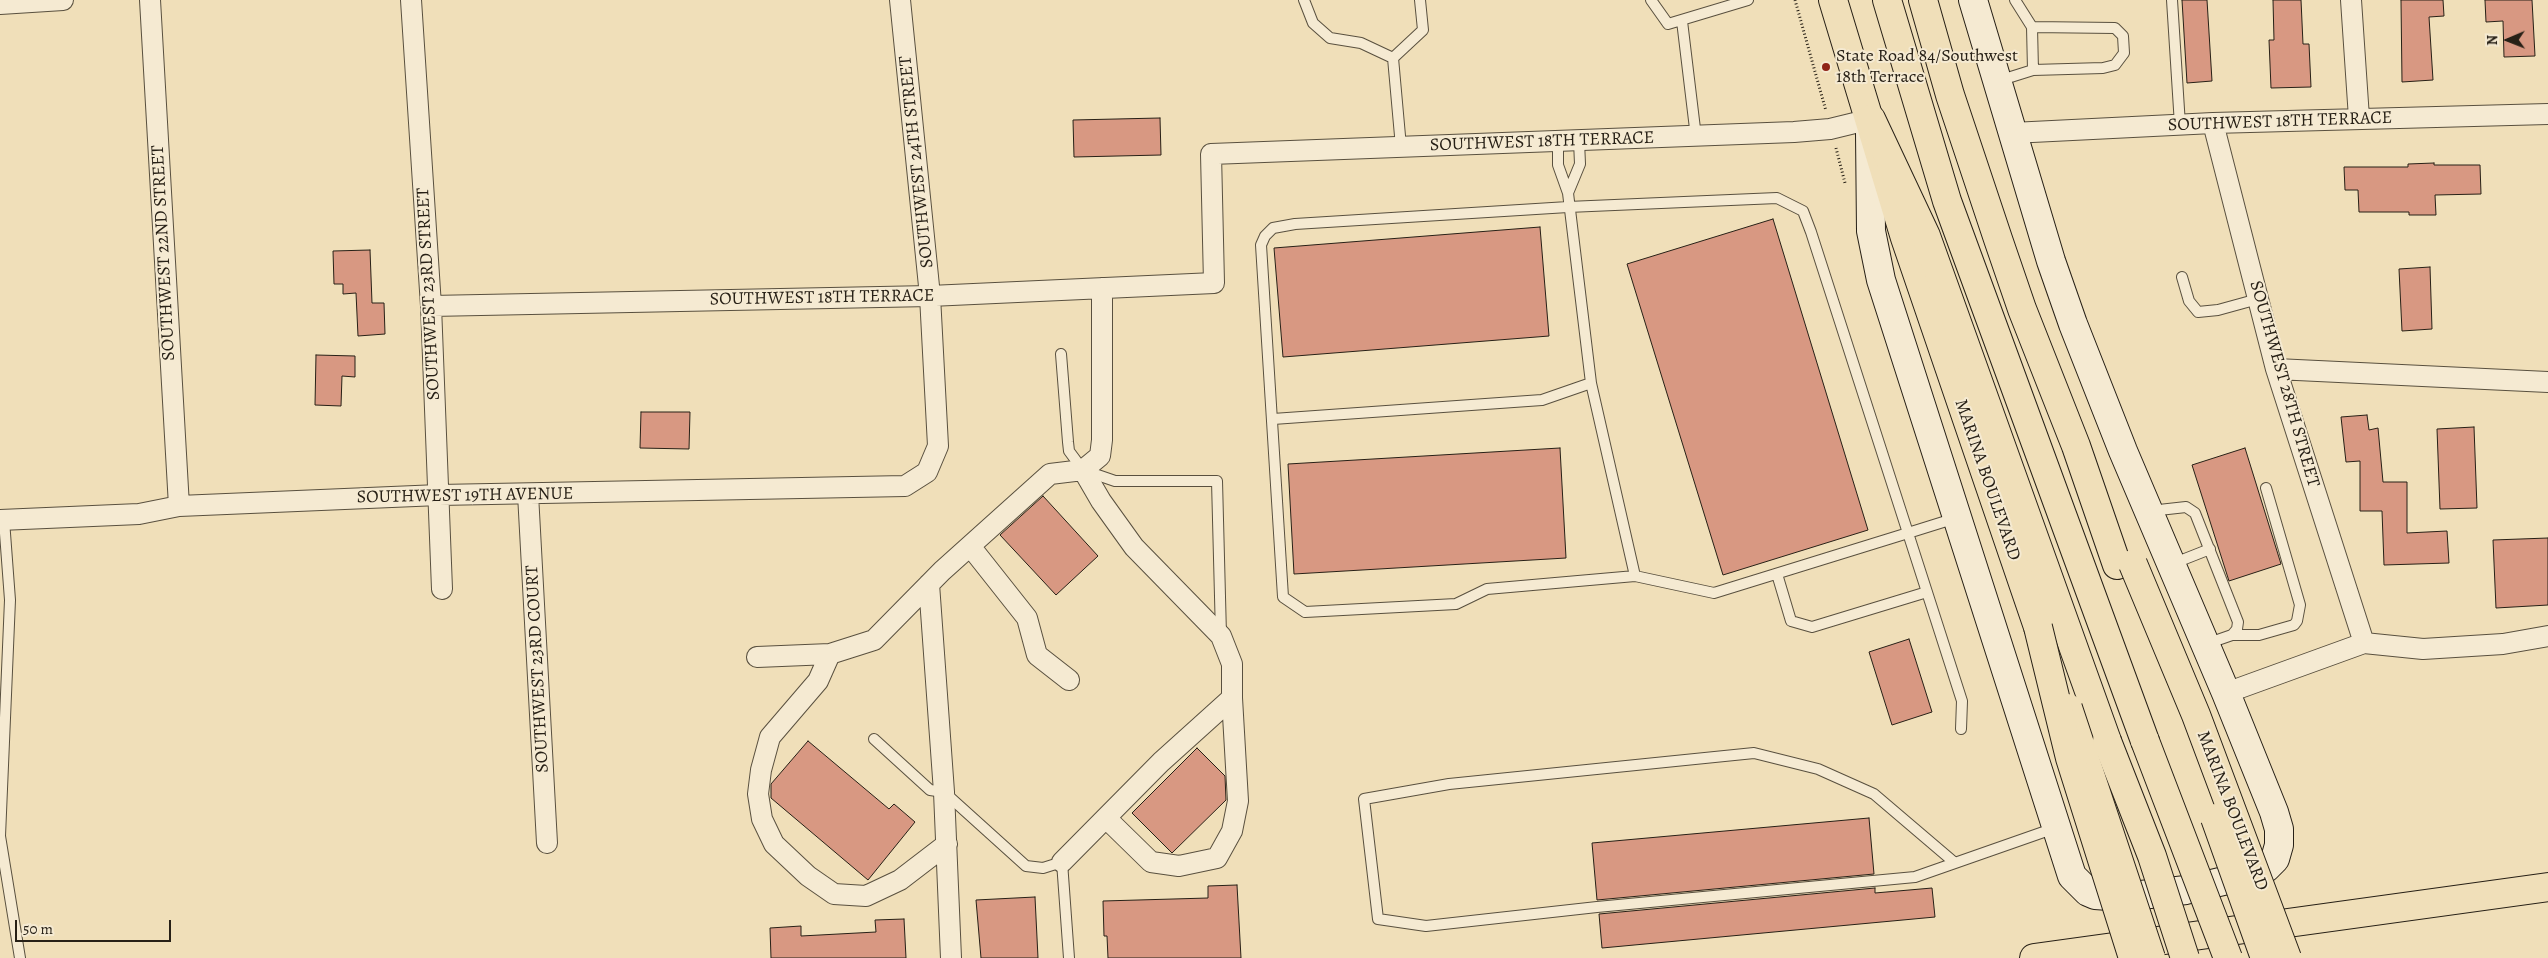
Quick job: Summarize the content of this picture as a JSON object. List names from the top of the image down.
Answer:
{
  "streets": {
    "main road": ["MARINA BOULEVARD"],
    "street": [
      "SOUTHWEST 18TH TERRACE",
      "SOUTHWEST 24TH STREET",
      "SOUTHWEST 22ND STREET",
      "SOUTHWEST 23RD STREET",
      "SOUTHWEST 28TH STREET",
      "SOUTHWEST 19TH AVENUE",
      "SOUTHWEST 23RD COURT"
    ]
  },
  "crossings": [
    ["SOUTHWEST 18TH TERRACE", "SOUTHWEST 24TH STREET"],
    ["SOUTHWEST 18TH TERRACE", "SOUTHWEST 23RD STREET"],
    ["SOUTHWEST 18TH TERRACE", "SOUTHWEST 28TH STREET"],
    ["SOUTHWEST 18TH TERRACE", "MARINA BOULEVARD"],
    ["SOUTHWEST 24TH STREET", "SOUTHWEST 19TH AVENUE"],
    ["SOUTHWEST 22ND STREET", "SOUTHWEST 19TH AVENUE"],
    ["SOUTHWEST 23RD STREET", "SOUTHWEST 19TH AVENUE"],
    ["SOUTHWEST 19TH AVENUE", "SOUTHWEST 23RD COURT"]
  ],
  "places": ["State Road 84/Southwest 18th Terrace"],
  "scale_bar": "50 m",
  "north": "left"
}
